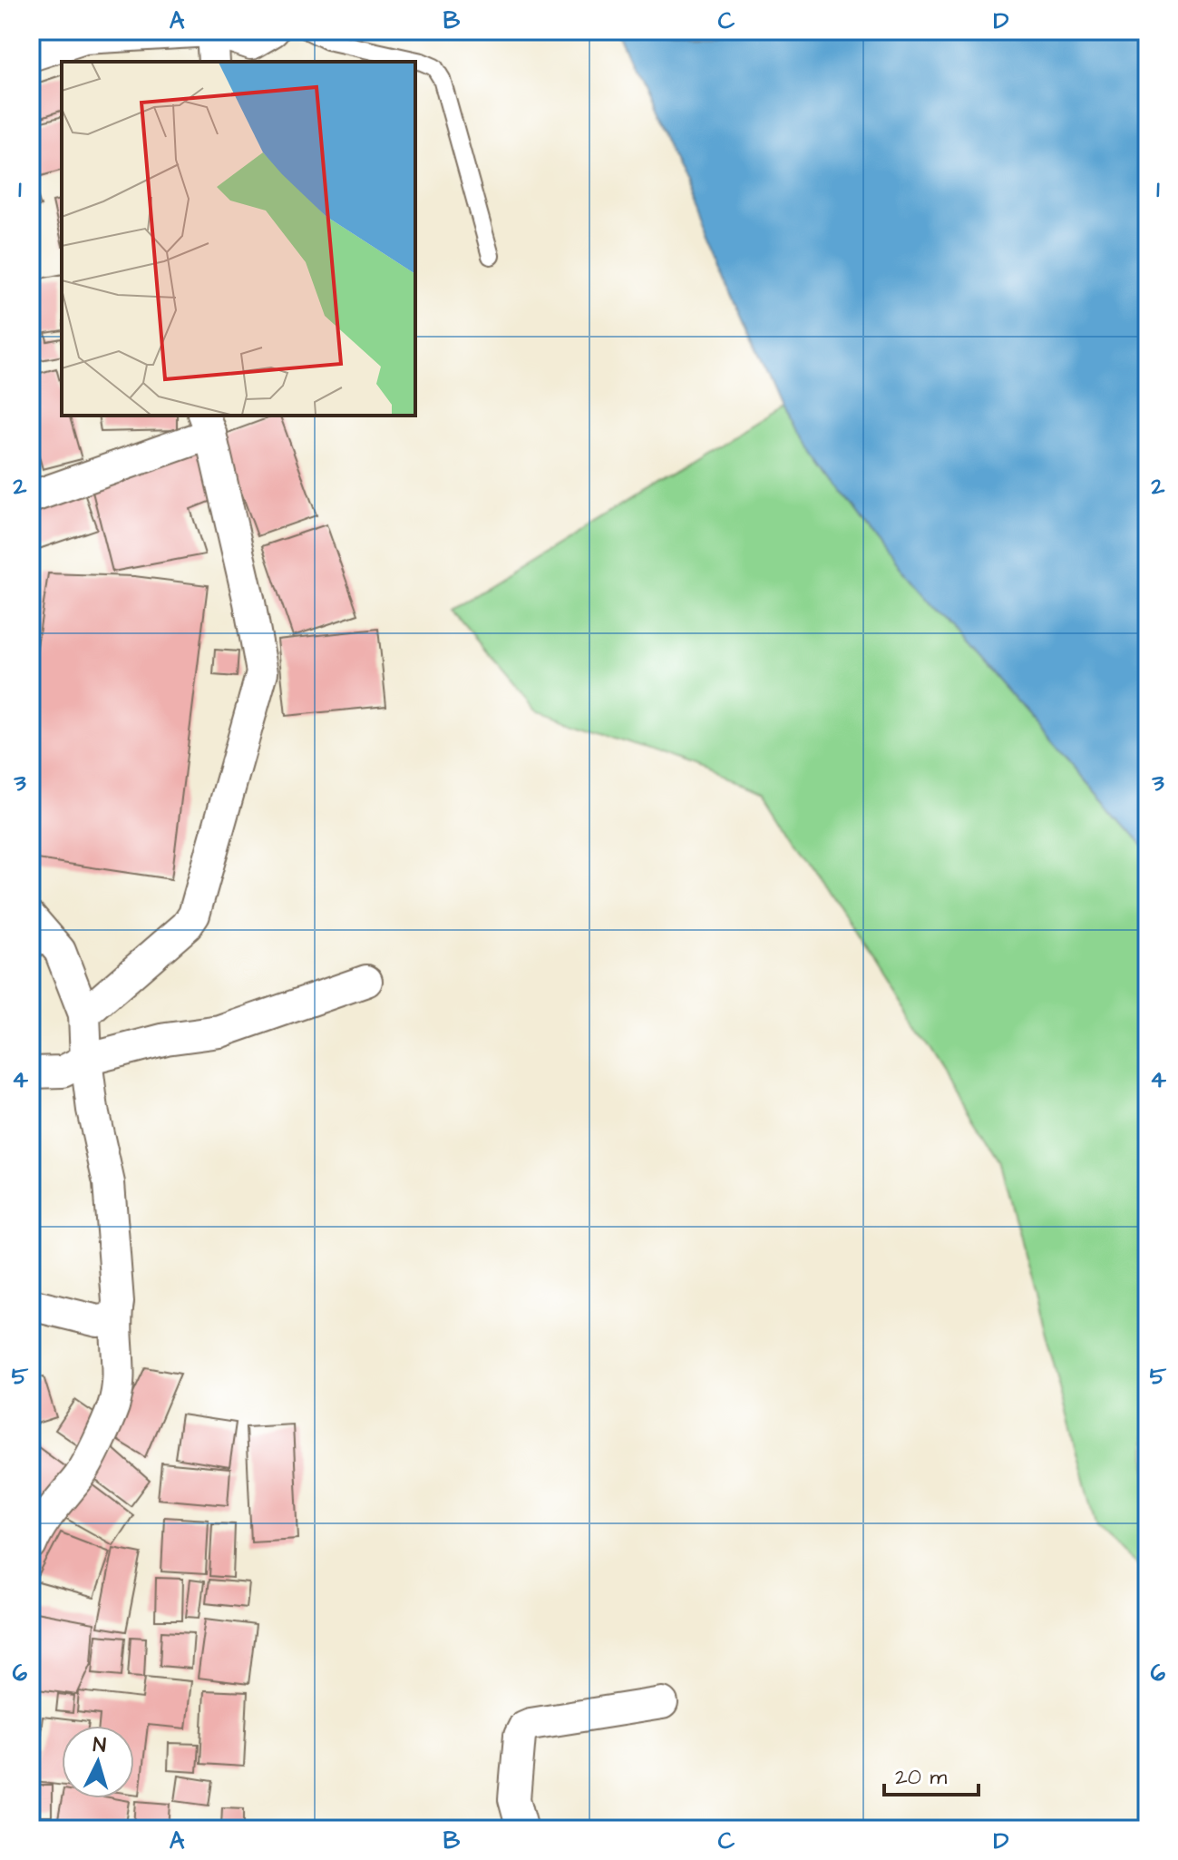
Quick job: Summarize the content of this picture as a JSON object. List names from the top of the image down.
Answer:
{
  "scale_bar": "20 m",
  "north": "top",
  "grid": {
    "columns": [
      "A",
      "B",
      "C",
      "D"
    ],
    "rows": [
      "1",
      "2",
      "3",
      "4",
      "5",
      "6"
    ]
  }
}
